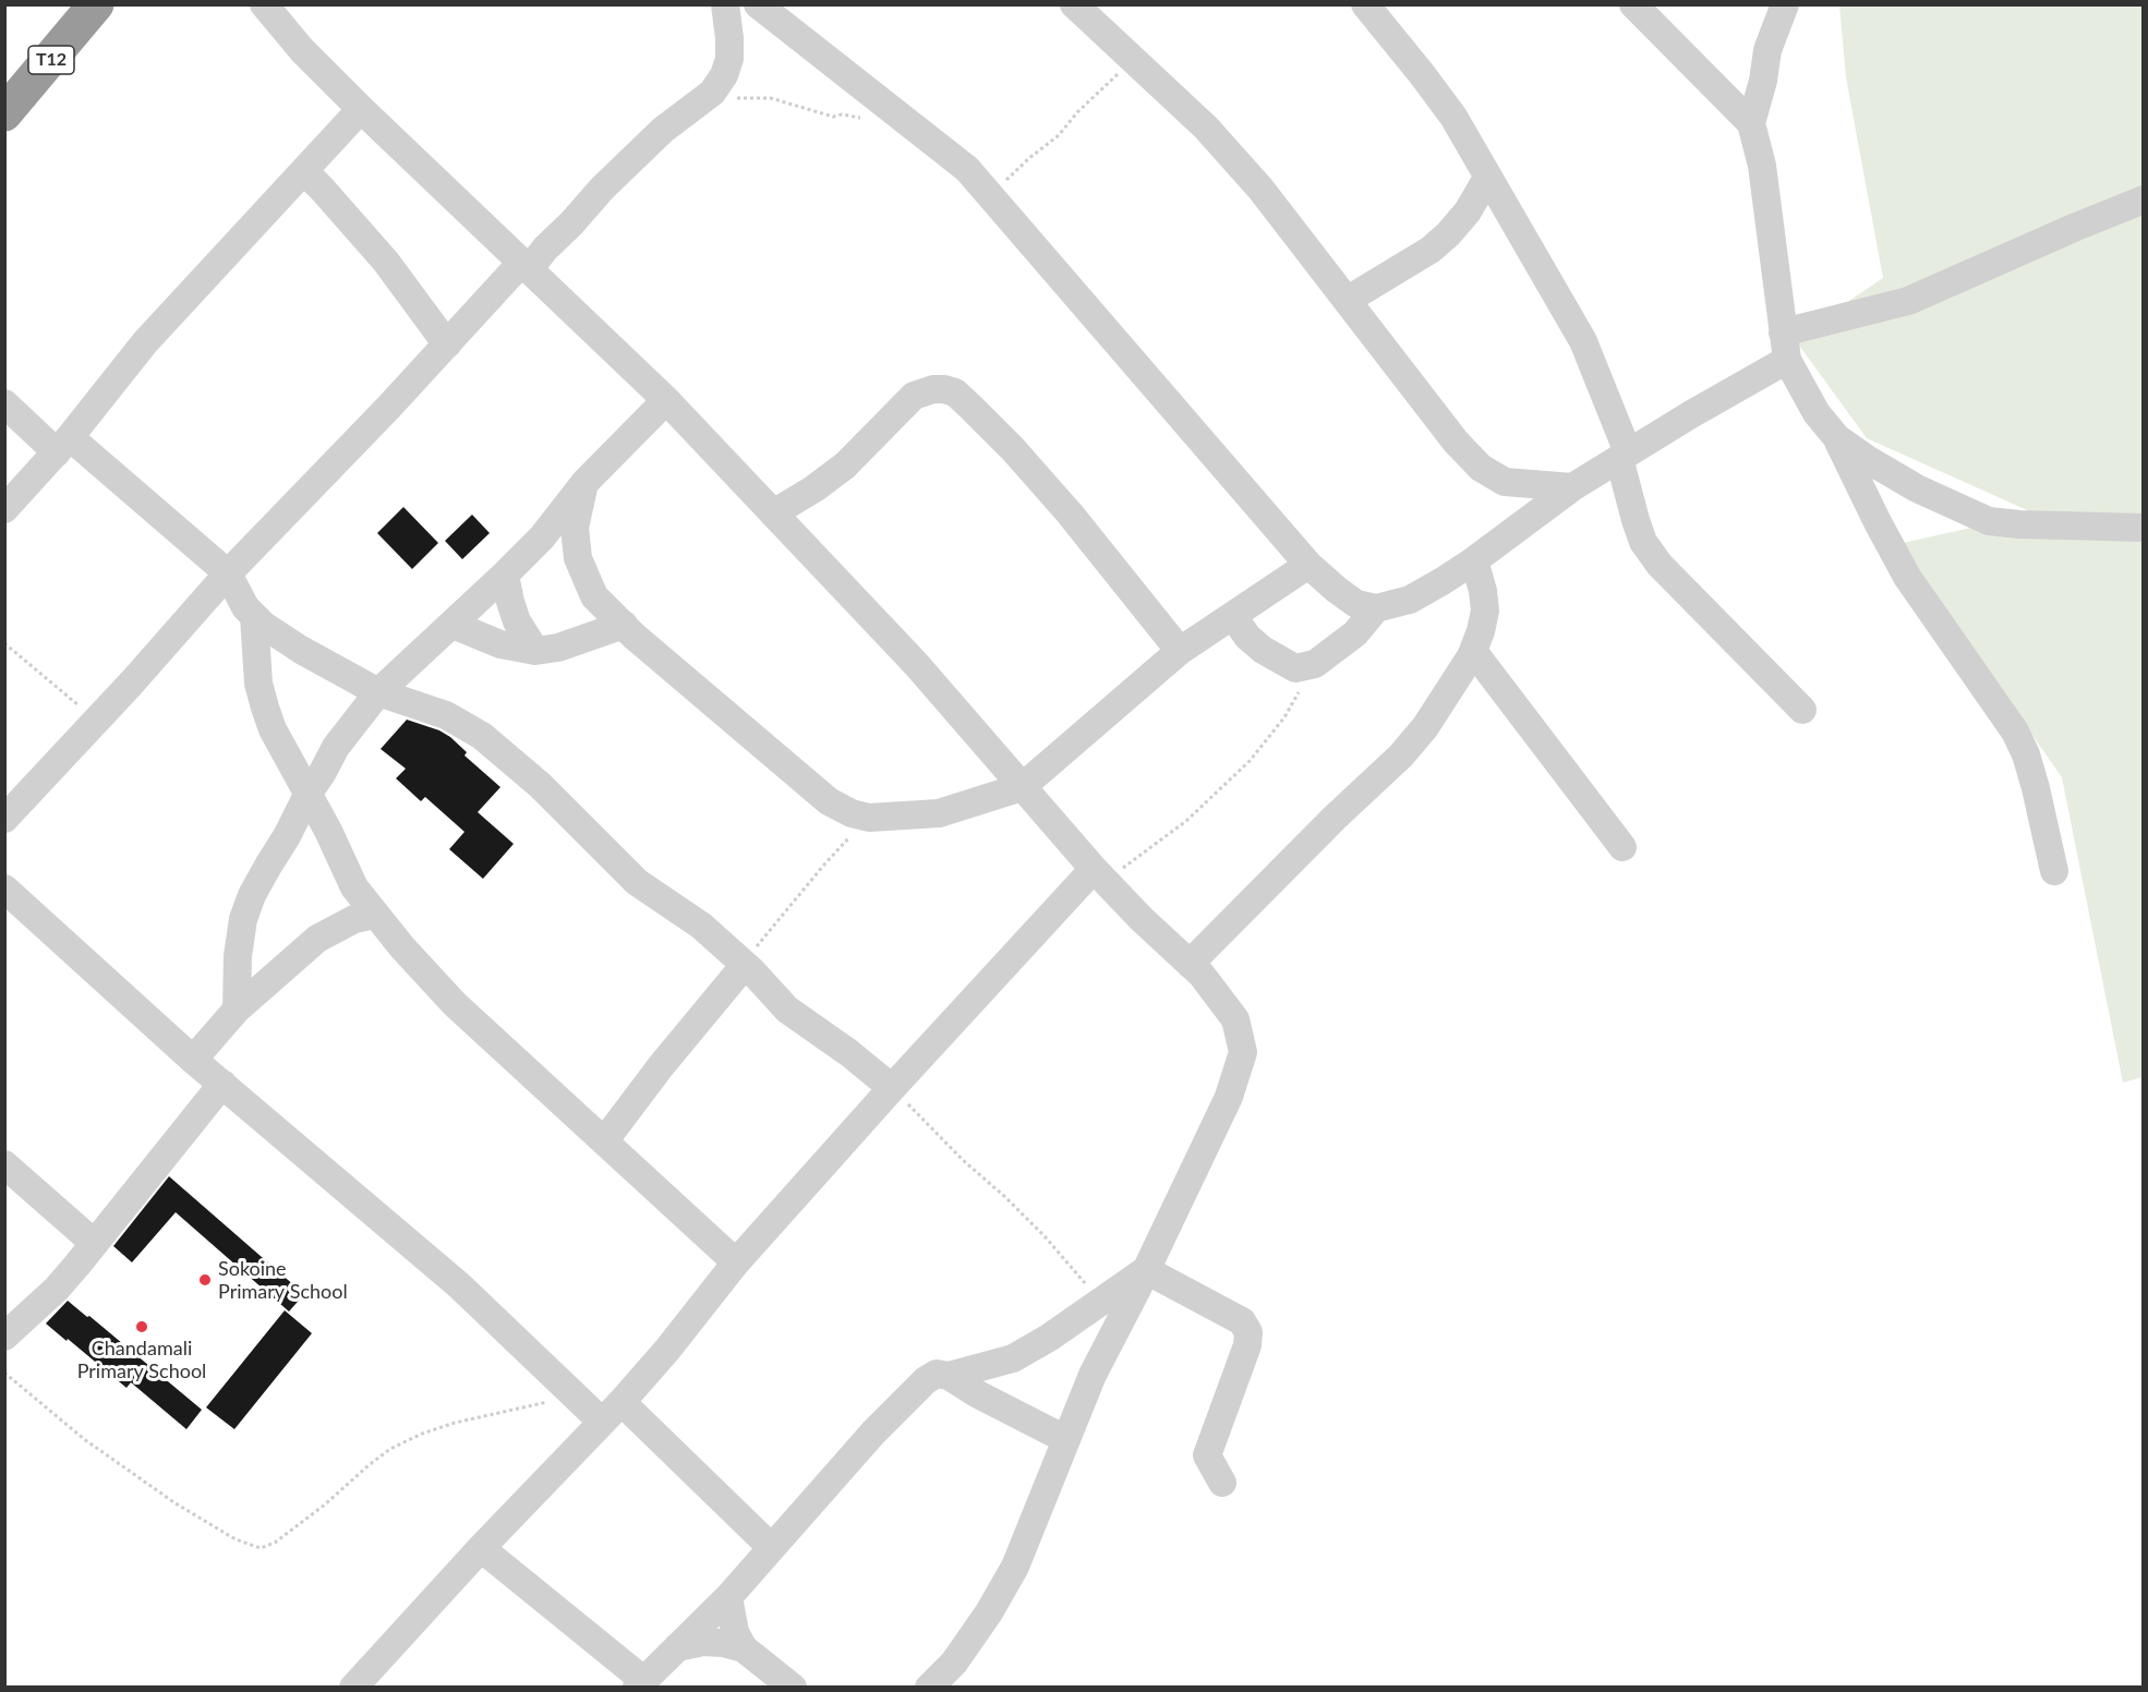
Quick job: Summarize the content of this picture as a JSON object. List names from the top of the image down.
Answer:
{
  "streets": {
    "highway": ["T12"]
  },
  "places": ["Sokoine Primary School", "Chandamali Primary School"]
}
